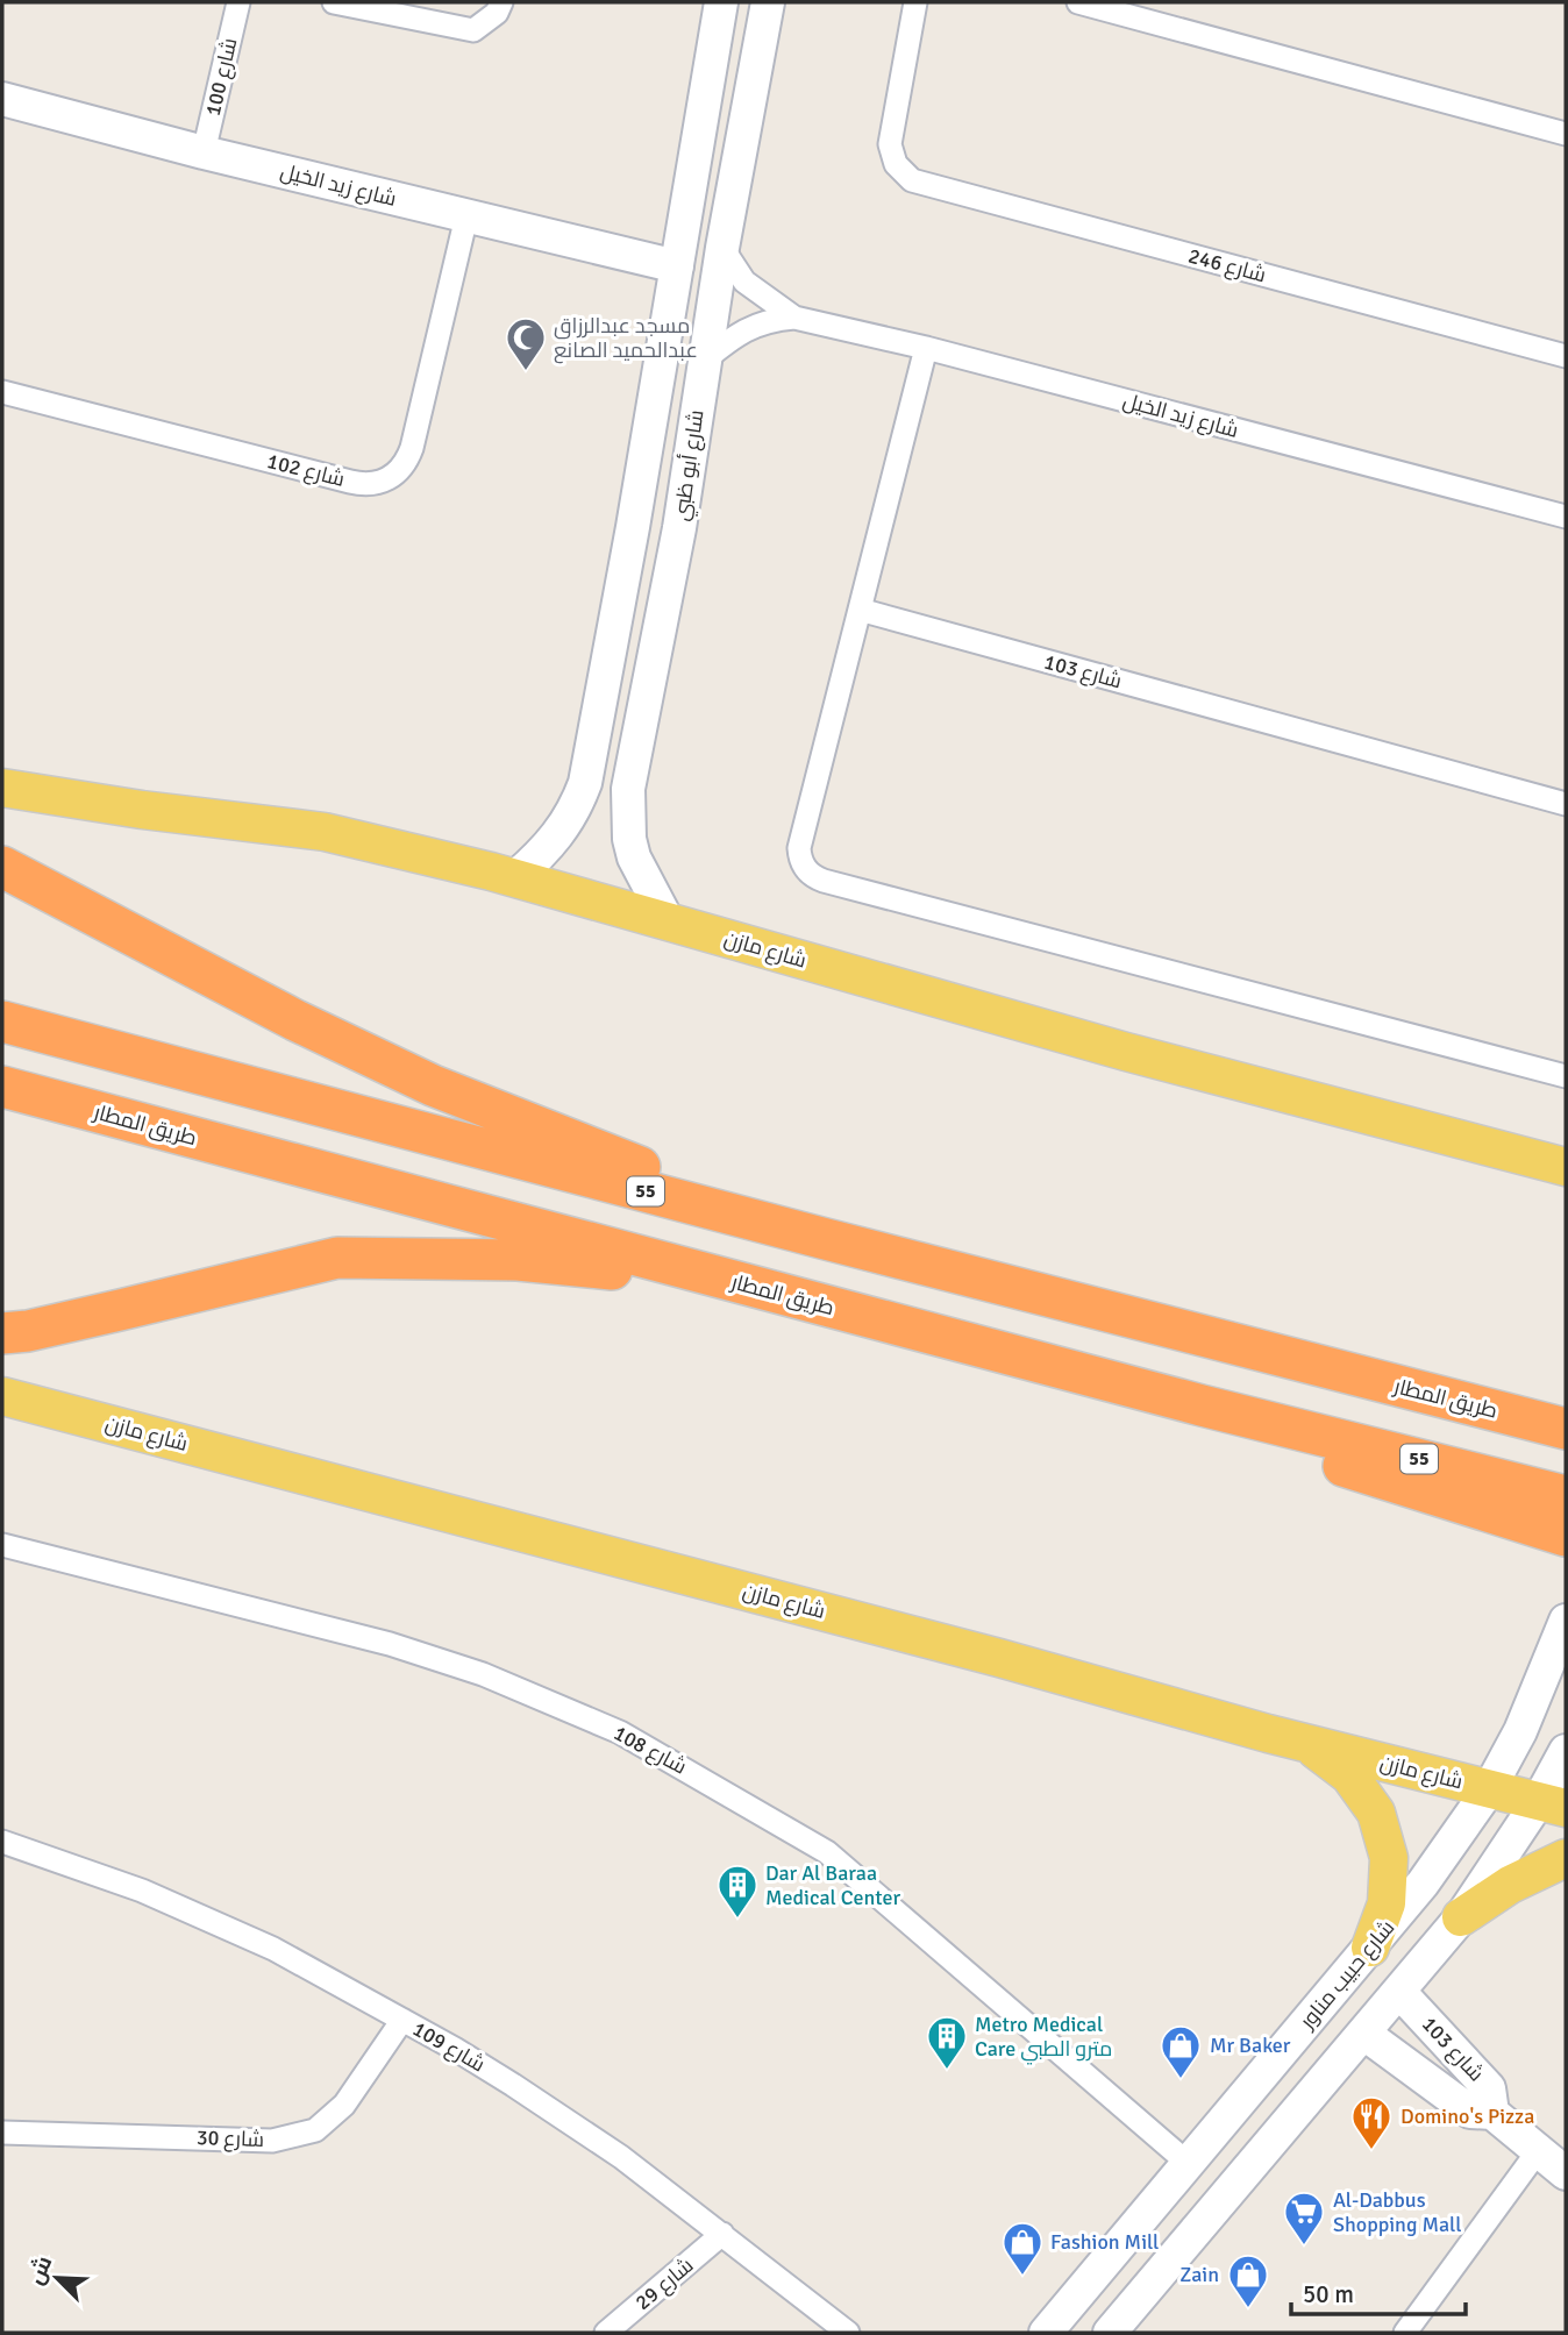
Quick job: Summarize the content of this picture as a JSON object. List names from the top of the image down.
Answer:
{
  "streets": {
    "highway": ["طريق المطار", "55"],
    "main road": ["شارع مازن"],
    "street": [
      "شارع 100",
      "شارع زيد الخيل",
      "شارع 246",
      "شارع أبو ظبي",
      "شارع 102",
      "شارع 103",
      "شارع 108",
      "شارع حبيب مناور",
      "شارع 109",
      "شارع 30",
      "شارع 29"
    ]
  },
  "crossings": [
    ["شارع 100", "شارع زيد الخيل"],
    ["شارع زيد الخيل", "شارع أبو ظبي"],
    ["شارع زيد الخيل", "شارع 102"],
    ["شارع أبو ظبي", "شارع مازن"],
    ["شارع مازن", "شارع حبيب مناور"],
    ["شارع 108", "شارع حبيب مناور"],
    ["شارع 109", "شارع 30"],
    ["شارع 109", "شارع 29"]
  ],
  "places": {
    "mosque": ["مسجد عبدالرزاق عبدالحميد الصانع"],
    "building": ["Dar Al Baraa Medical Center", "Metro Medical Care مترو الطبي"],
    "shop": ["Mr Baker", "Fashion Mill", "Zain"],
    "restaurant": ["Domino's Pizza"],
    "supermarket": ["Al-Dabbus Shopping Mall"]
  },
  "scale_bar": "50 m",
  "north": "top left"
}
